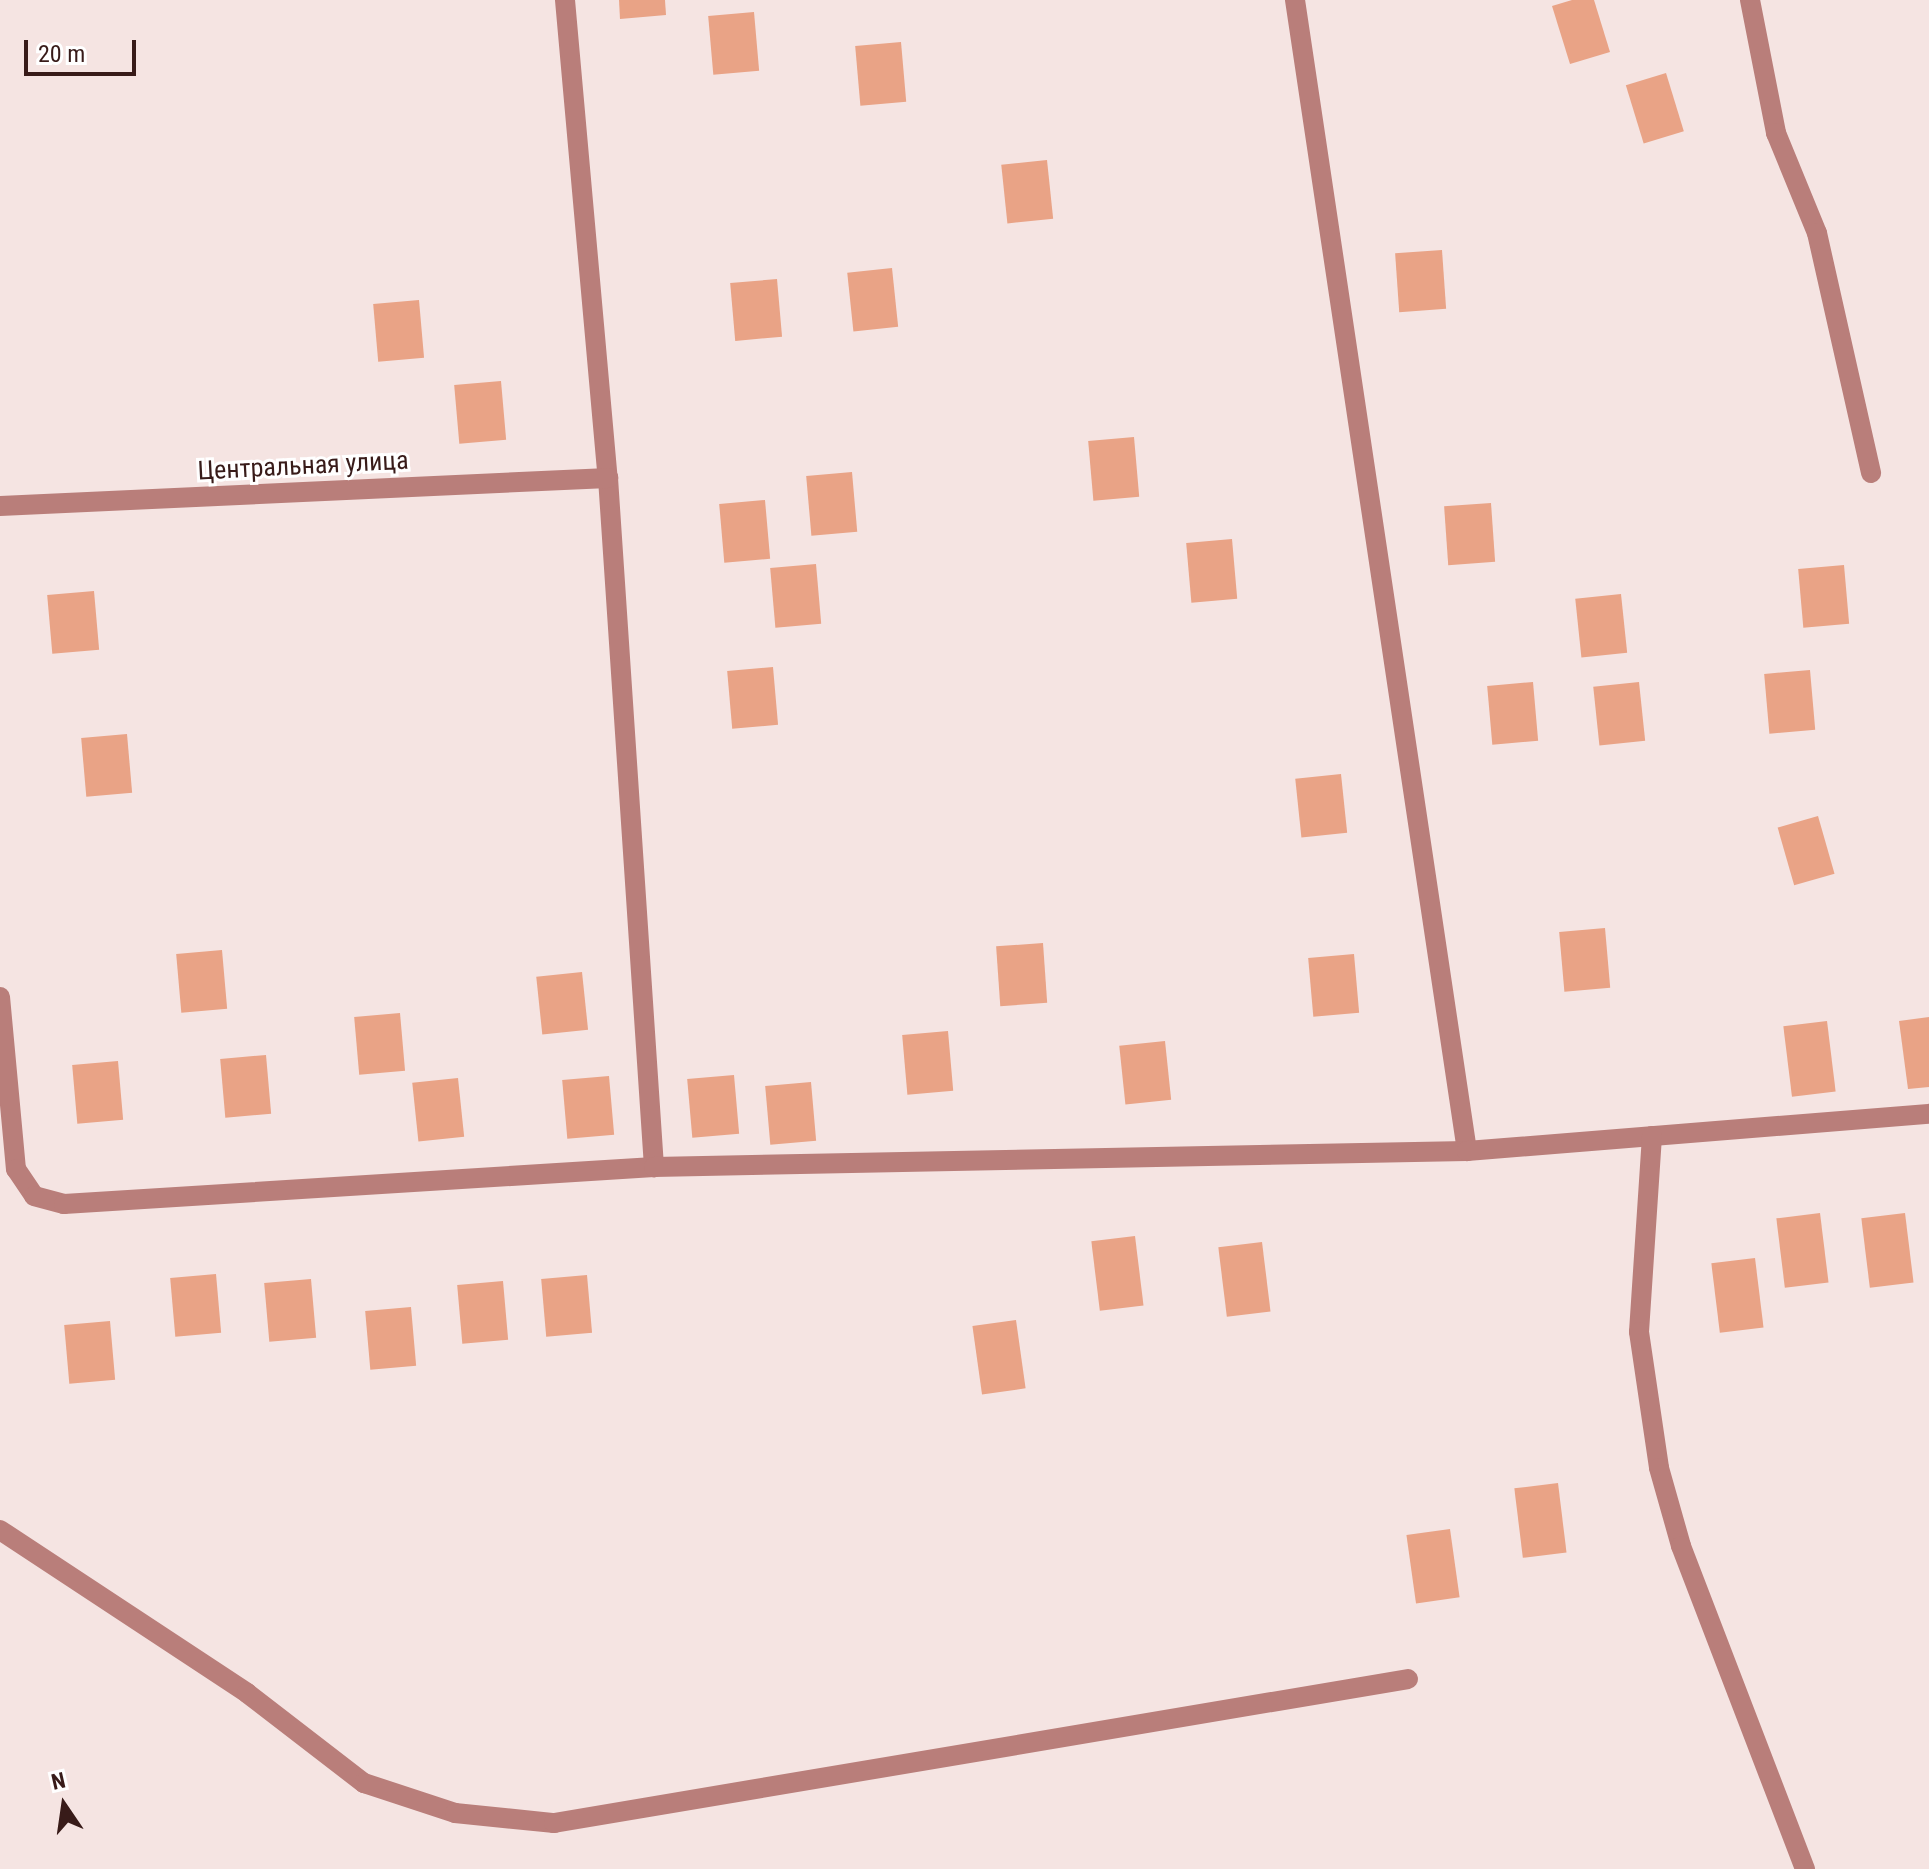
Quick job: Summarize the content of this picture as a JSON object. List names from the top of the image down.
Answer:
{
  "streets": {
    "street": ["Центральная улица"]
  },
  "scale_bar": "20 m",
  "north": "top"
}
